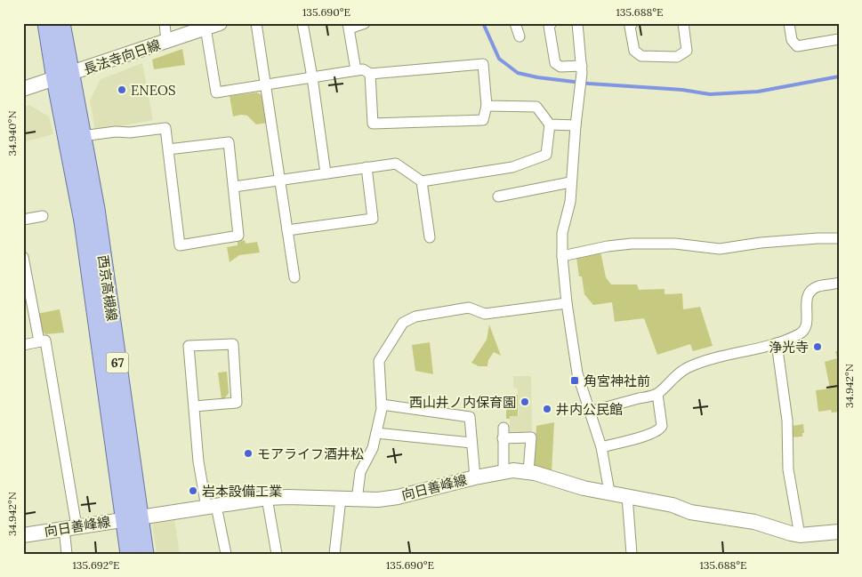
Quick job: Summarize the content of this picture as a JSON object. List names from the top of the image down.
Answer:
{
  "streets": {
    "main road": [
      "長法寺向日線",
      "西京高槻線",
      "67",
      "向日善峰線"
    ]
  },
  "crossings": [
    ["長法寺向日線", "西京高槻線"],
    ["西京高槻線", "向日善峰線"]
  ],
  "places": {
    "other": [
      "ENEOS",
      "浄光寺",
      "西山井ノ内保育園",
      "井内公民館",
      "モアライフ酒井松",
      "岩本設備工業"
    ],
    "transit": ["角宮神社前"]
  },
  "coordinates": [
    "135.690°E",
    "135.688°E",
    "34.940°N",
    "34.942°N",
    "135.692°E"
  ]
}
